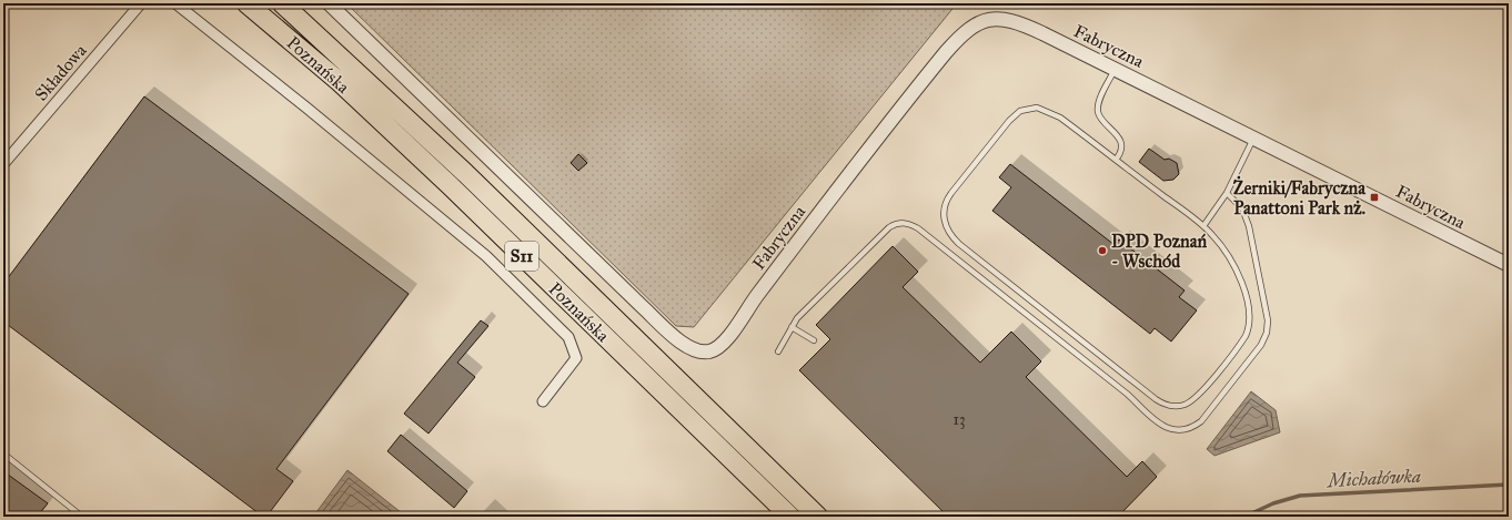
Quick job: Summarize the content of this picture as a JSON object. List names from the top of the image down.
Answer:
{
  "streets": {
    "highway": ["Poznańska", "S11"],
    "street": ["Fabryczna", "Składowa"]
  },
  "water": ["Michałówka"],
  "places": {
    "transit": ["Żerniki/Fabryczna Panattoni Park nż."],
    "other": ["DPD Poznań - Wschód"]
  },
  "house_numbers": ["13"]
}
